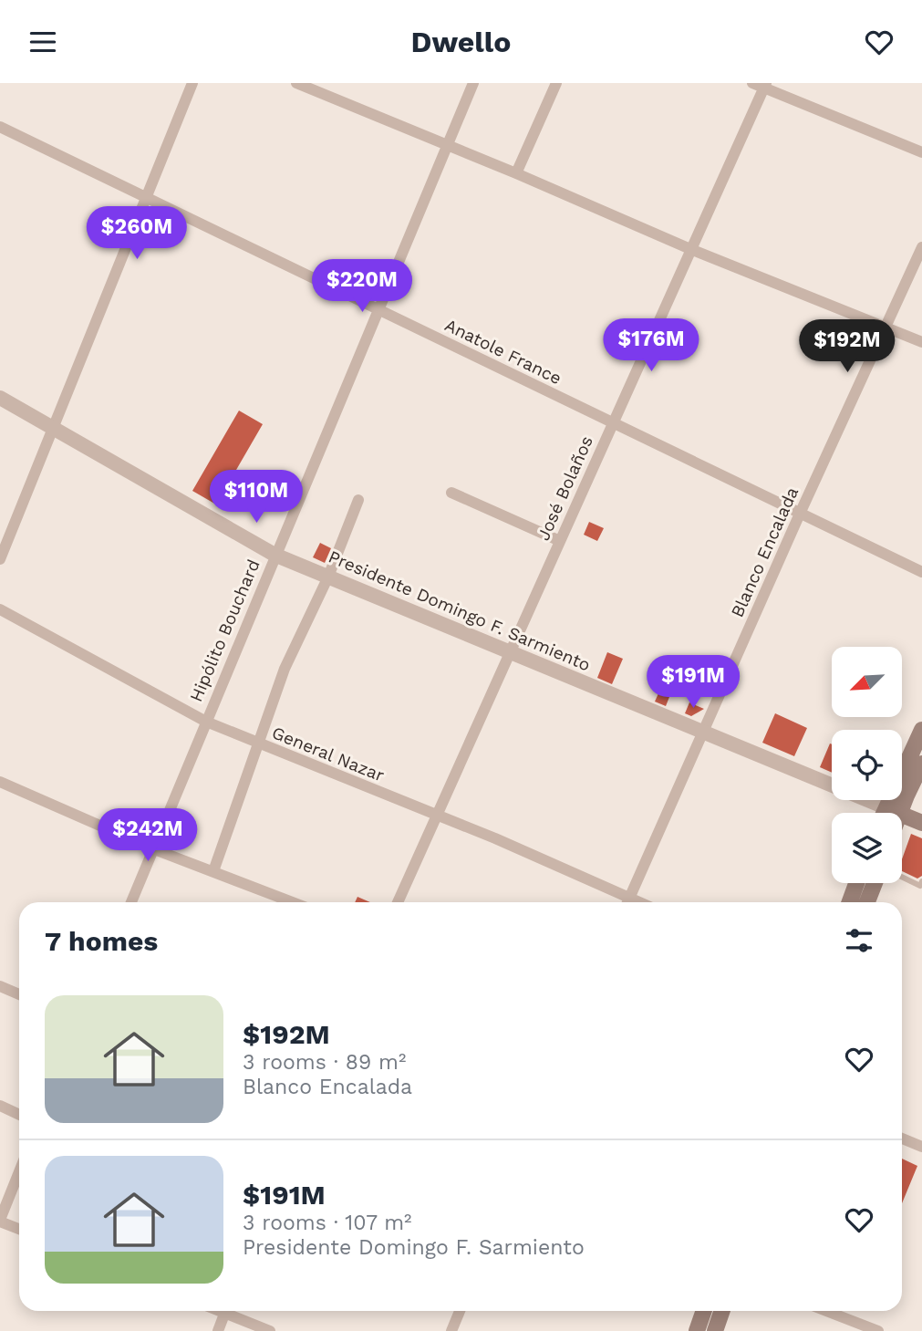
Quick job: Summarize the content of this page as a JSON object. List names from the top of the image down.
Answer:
{
  "streets": {
    "main road": ["Presidente Domingo F. Sarmiento"],
    "street": [
      "Anatole France",
      "José Bolaños",
      "Blanco Encalada",
      "Hipólito Bouchard",
      "General Nazar"
    ]
  },
  "crossings": [
    ["Anatole France", "José Bolaños"],
    ["Anatole France", "Blanco Encalada"],
    ["Anatole France", "Hipólito Bouchard"],
    ["José Bolaños", "Presidente Domingo F. Sarmiento"],
    ["José Bolaños", "General Nazar"],
    ["Blanco Encalada", "Presidente Domingo F. Sarmiento"],
    ["Presidente Domingo F. Sarmiento", "Hipólito Bouchard"],
    ["Hipólito Bouchard", "General Nazar"]
  ],
  "north": "bottom left",
  "page": {
    "header": "Dwello",
    "price": [
      "$260M",
      "$220M",
      "$176M",
      "$192M",
      "$110M",
      "$191M",
      "$242M"
    ],
    "heading": "7 homes",
    "list": [
      {
        "name": "$192M",
        "note": "3 rooms · 89 m² · Blanco Encalada"
      },
      {
        "name": "$191M",
        "note": "3 rooms · 107 m² · Presidente Domingo F. Sarmiento"
      }
    ]
  }
}
